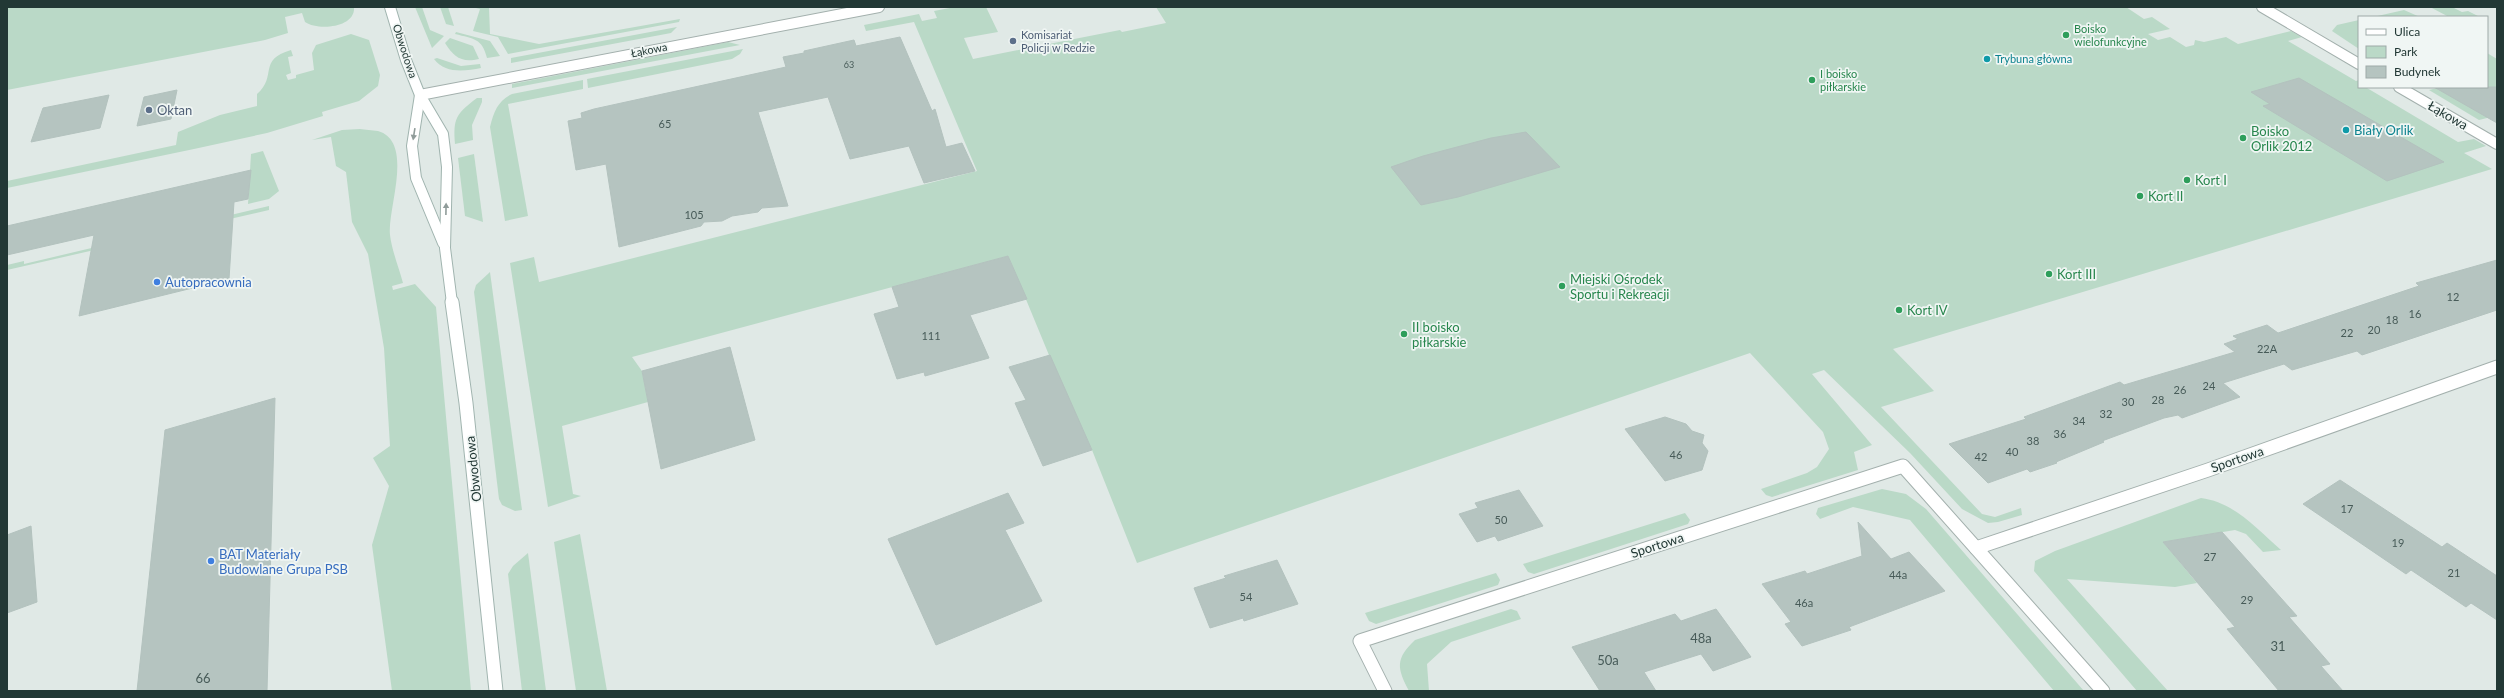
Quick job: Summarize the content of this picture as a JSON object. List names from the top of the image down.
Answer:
{
  "streets": {
    "street": ["Łąkowa", "Obwodowa", "Sportowa"]
  },
  "crossings": [
    ["Łąkowa", "Obwodowa"]
  ],
  "places": [
    "Boisko wielofunkcyjne",
    "Komisariat Policji w Redzie",
    "Trybuna główna",
    "I boisko piłkarskie",
    "Oktan",
    "Biały Orlik",
    "Boisko Orlik 2012",
    "Kort I",
    "Kort II",
    "Kort III",
    "Autopracownia",
    "Miejski Ośrodek Sportu i Rekreacji",
    "Kort IV",
    "II boisko piłkarskie",
    "BAT Materiały Budowlane Grupa PSB"
  ],
  "house_numbers": [
    "63",
    "65",
    "105",
    "12",
    "16",
    "18",
    "20",
    "22",
    "111",
    "22A",
    "24",
    "26",
    "28",
    "30",
    "32",
    "34",
    "36",
    "38",
    "40",
    "46",
    "42",
    "17",
    "50",
    "19",
    "27",
    "21",
    "44a",
    "54",
    "29",
    "46a",
    "48a",
    "31",
    "50a",
    "66"
  ],
  "legend": ["Ulica", "Park", "Budynek"]
}
